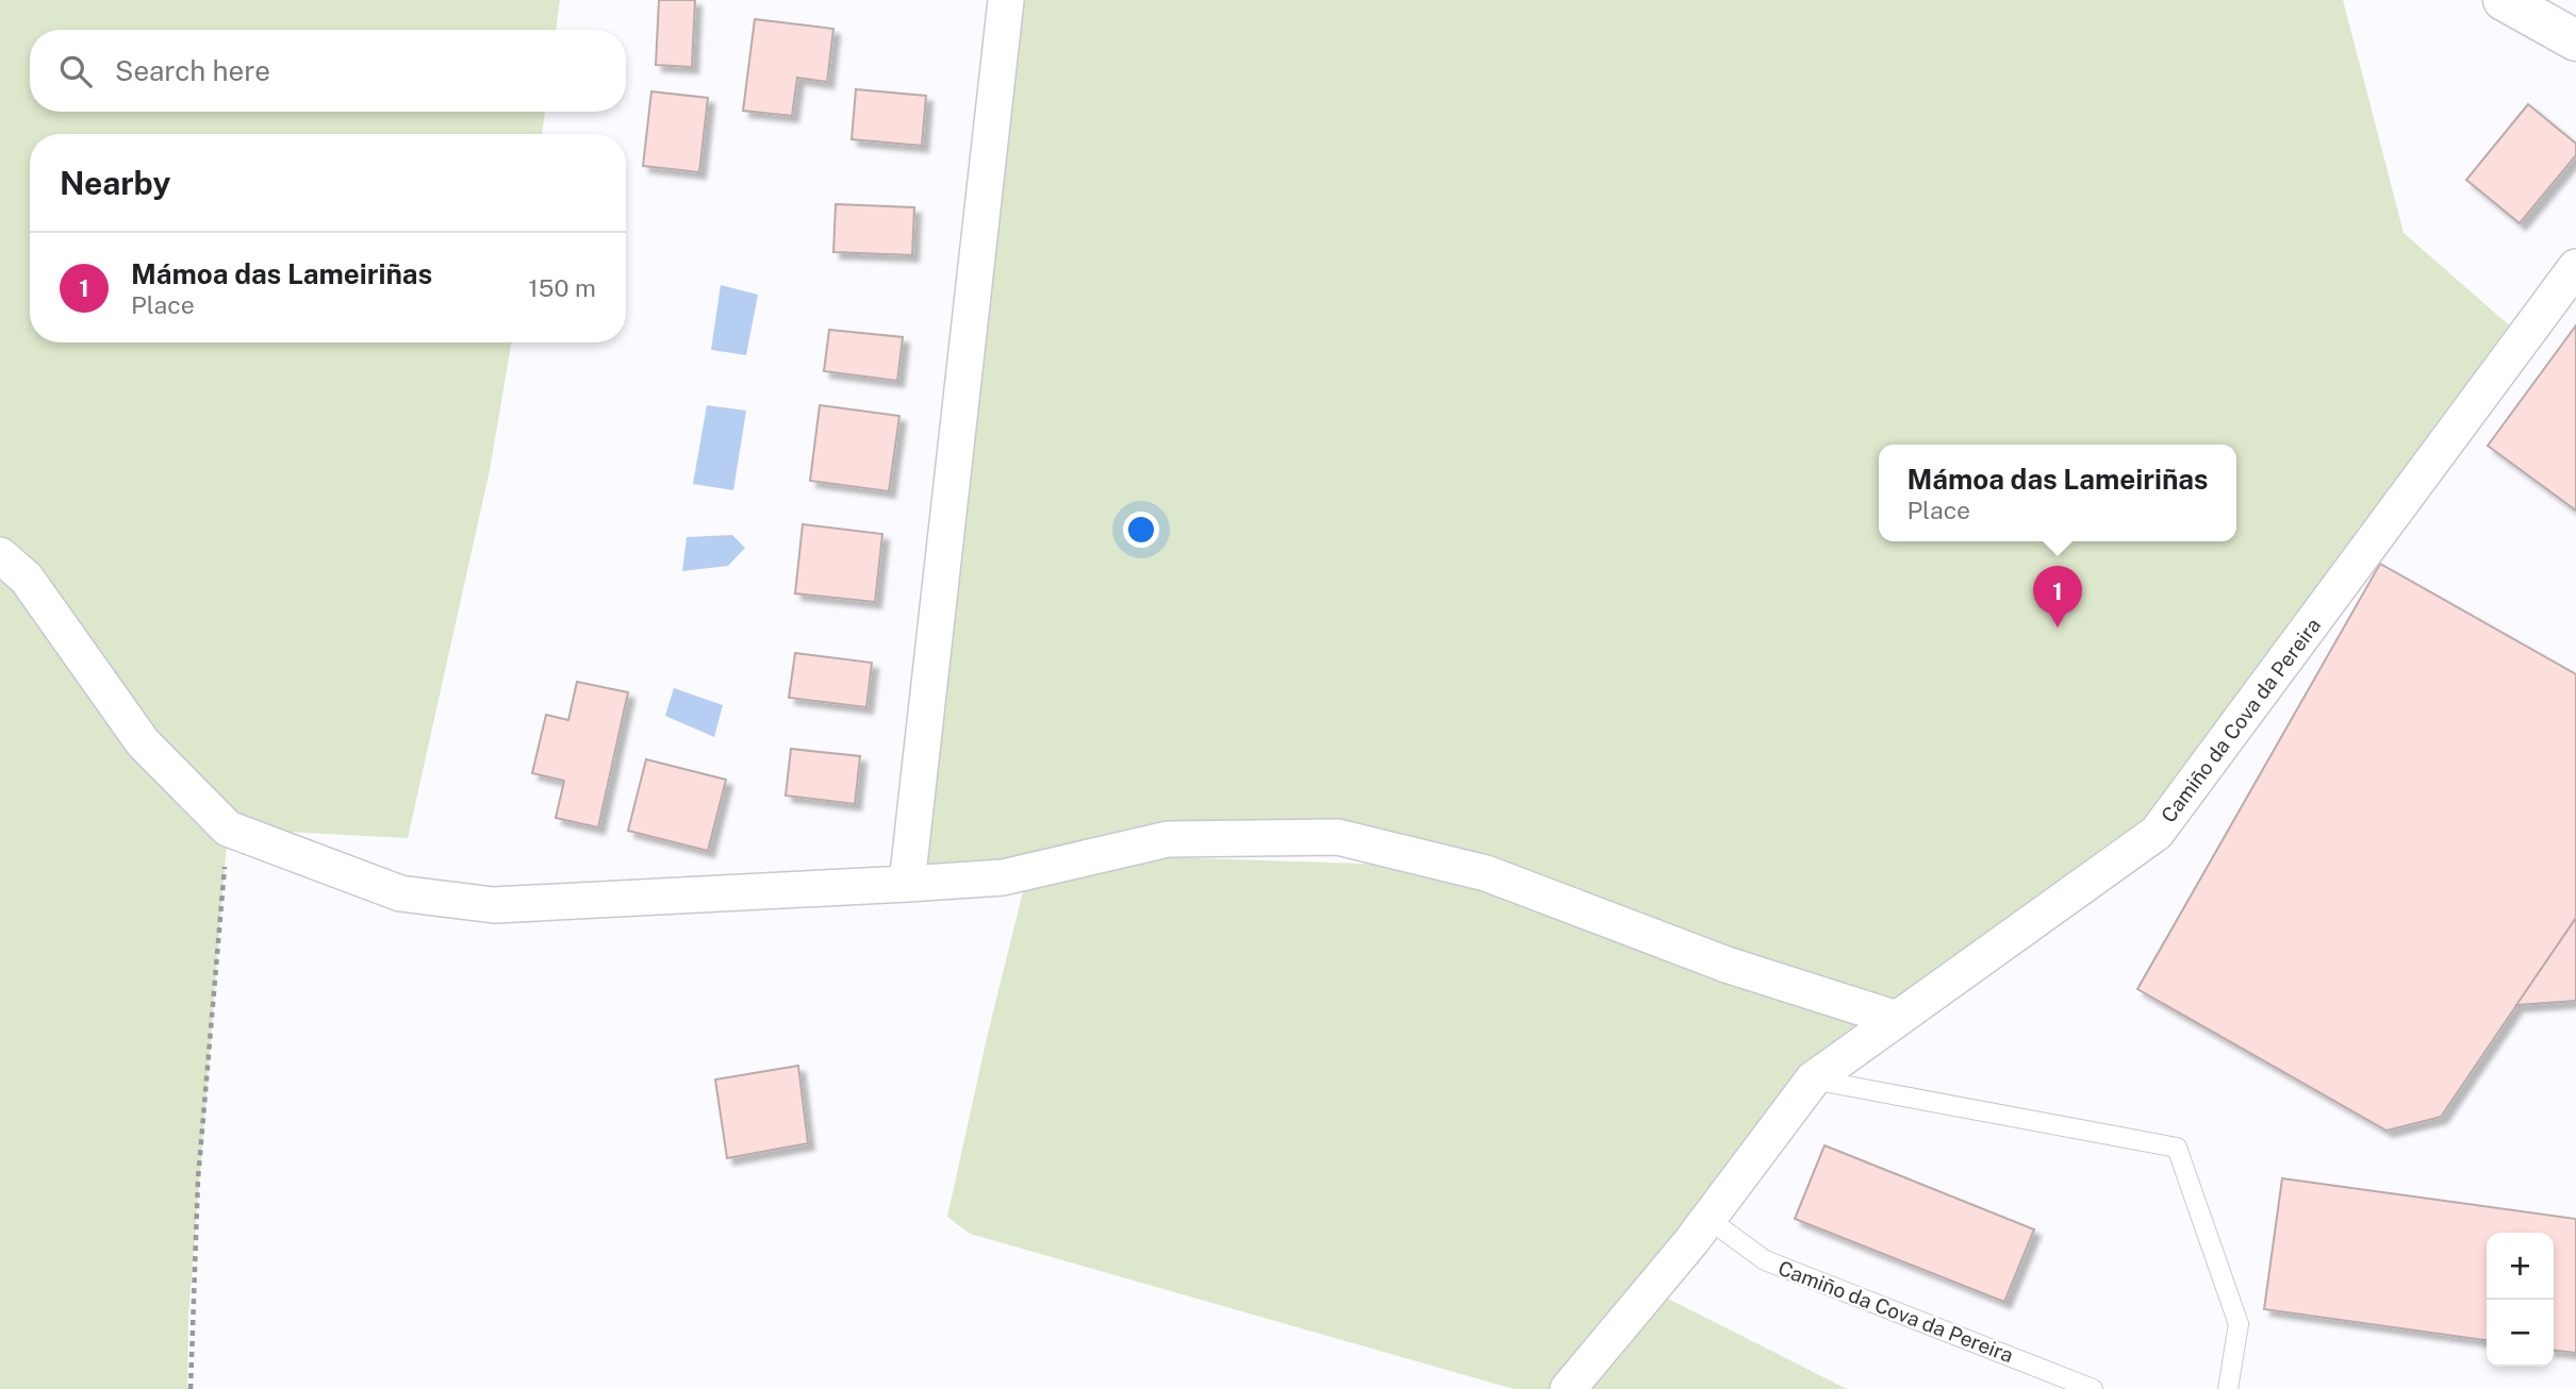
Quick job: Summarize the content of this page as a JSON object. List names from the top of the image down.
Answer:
{
  "streets": {
    "street": ["Camiño da Cova da Pereira"]
  },
  "page": {
    "search": "Search here",
    "heading": "Nearby",
    "list": [
      {
        "mark": "1",
        "name": "Mámoa das Lameiriñas",
        "note": "Place",
        "value": "150 m"
      }
    ],
    "popup": ["Mámoa das Lameiriñas", "Place"],
    "pins": "1",
    "map_buttons": ["+", "−"]
  }
}
